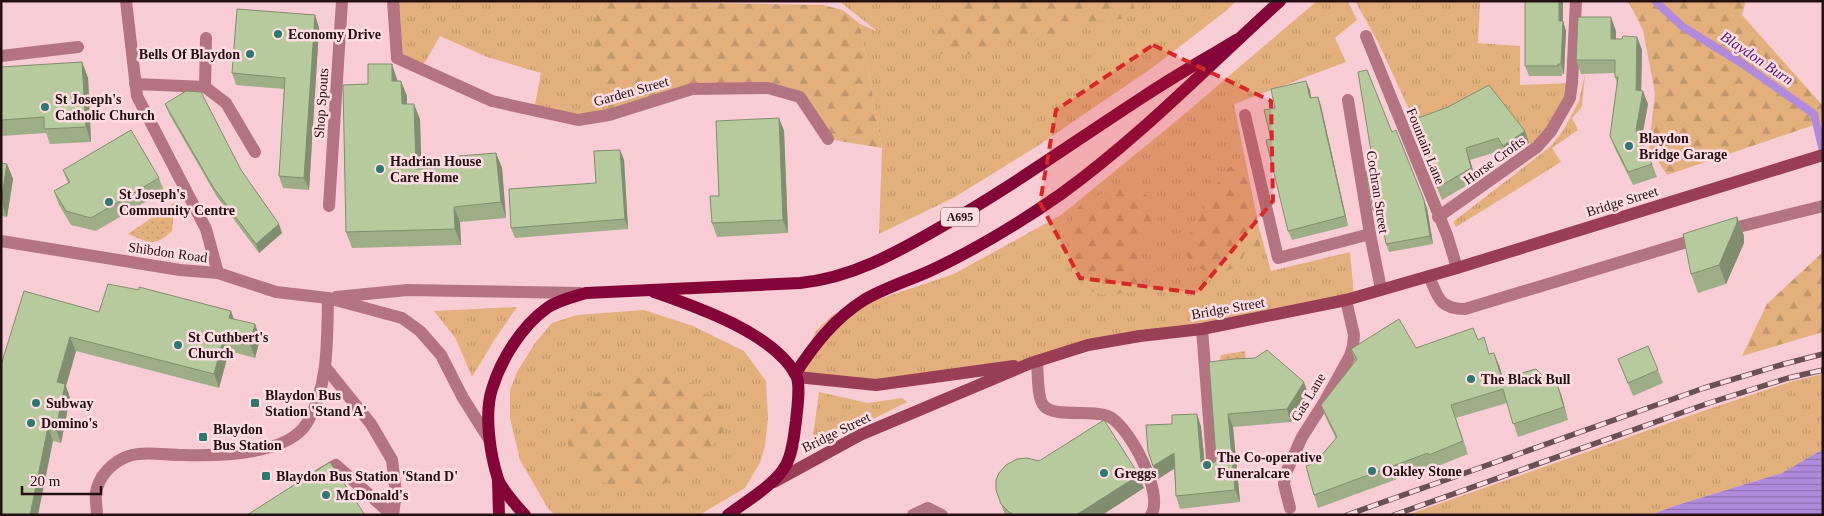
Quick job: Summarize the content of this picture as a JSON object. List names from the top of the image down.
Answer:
{
  "streets": {
    "main road": ["Bridge Street", "A695"],
    "street": [
      "Garden Street",
      "Shop Spouts",
      "Fountain Lane",
      "Horse Crofts",
      "Cochran Street",
      "Shibdon Road",
      "Gas Lane"
    ]
  },
  "crossings": [
    ["Fountain Lane", "Horse Crofts"],
    ["Fountain Lane", "Bridge Street"],
    ["Cochran Street", "Bridge Street"],
    ["Bridge Street", "A695"],
    ["Bridge Street", "Gas Lane"]
  ],
  "water": ["Blaydon Burn"],
  "places": {
    "other": [
      "Economy Drive",
      "Bells Of Blaydon",
      "St Joseph's Catholic Church",
      "Blaydon Bridge Garage",
      "Hadrian House Care Home",
      "St Joseph's Community Centre",
      "St Cuthbert's Church",
      "The Black Bull",
      "Subway",
      "Domino's",
      "The Co-operative Funeralcare",
      "Oakley Stone",
      "Greggs",
      "McDonald's"
    ],
    "transit": ["Blaydon Bus Station 'Stand A'", "Blaydon Bus Station", "Blaydon Bus Station 'Stand D'"]
  },
  "scale_bar": "20 m"
}
